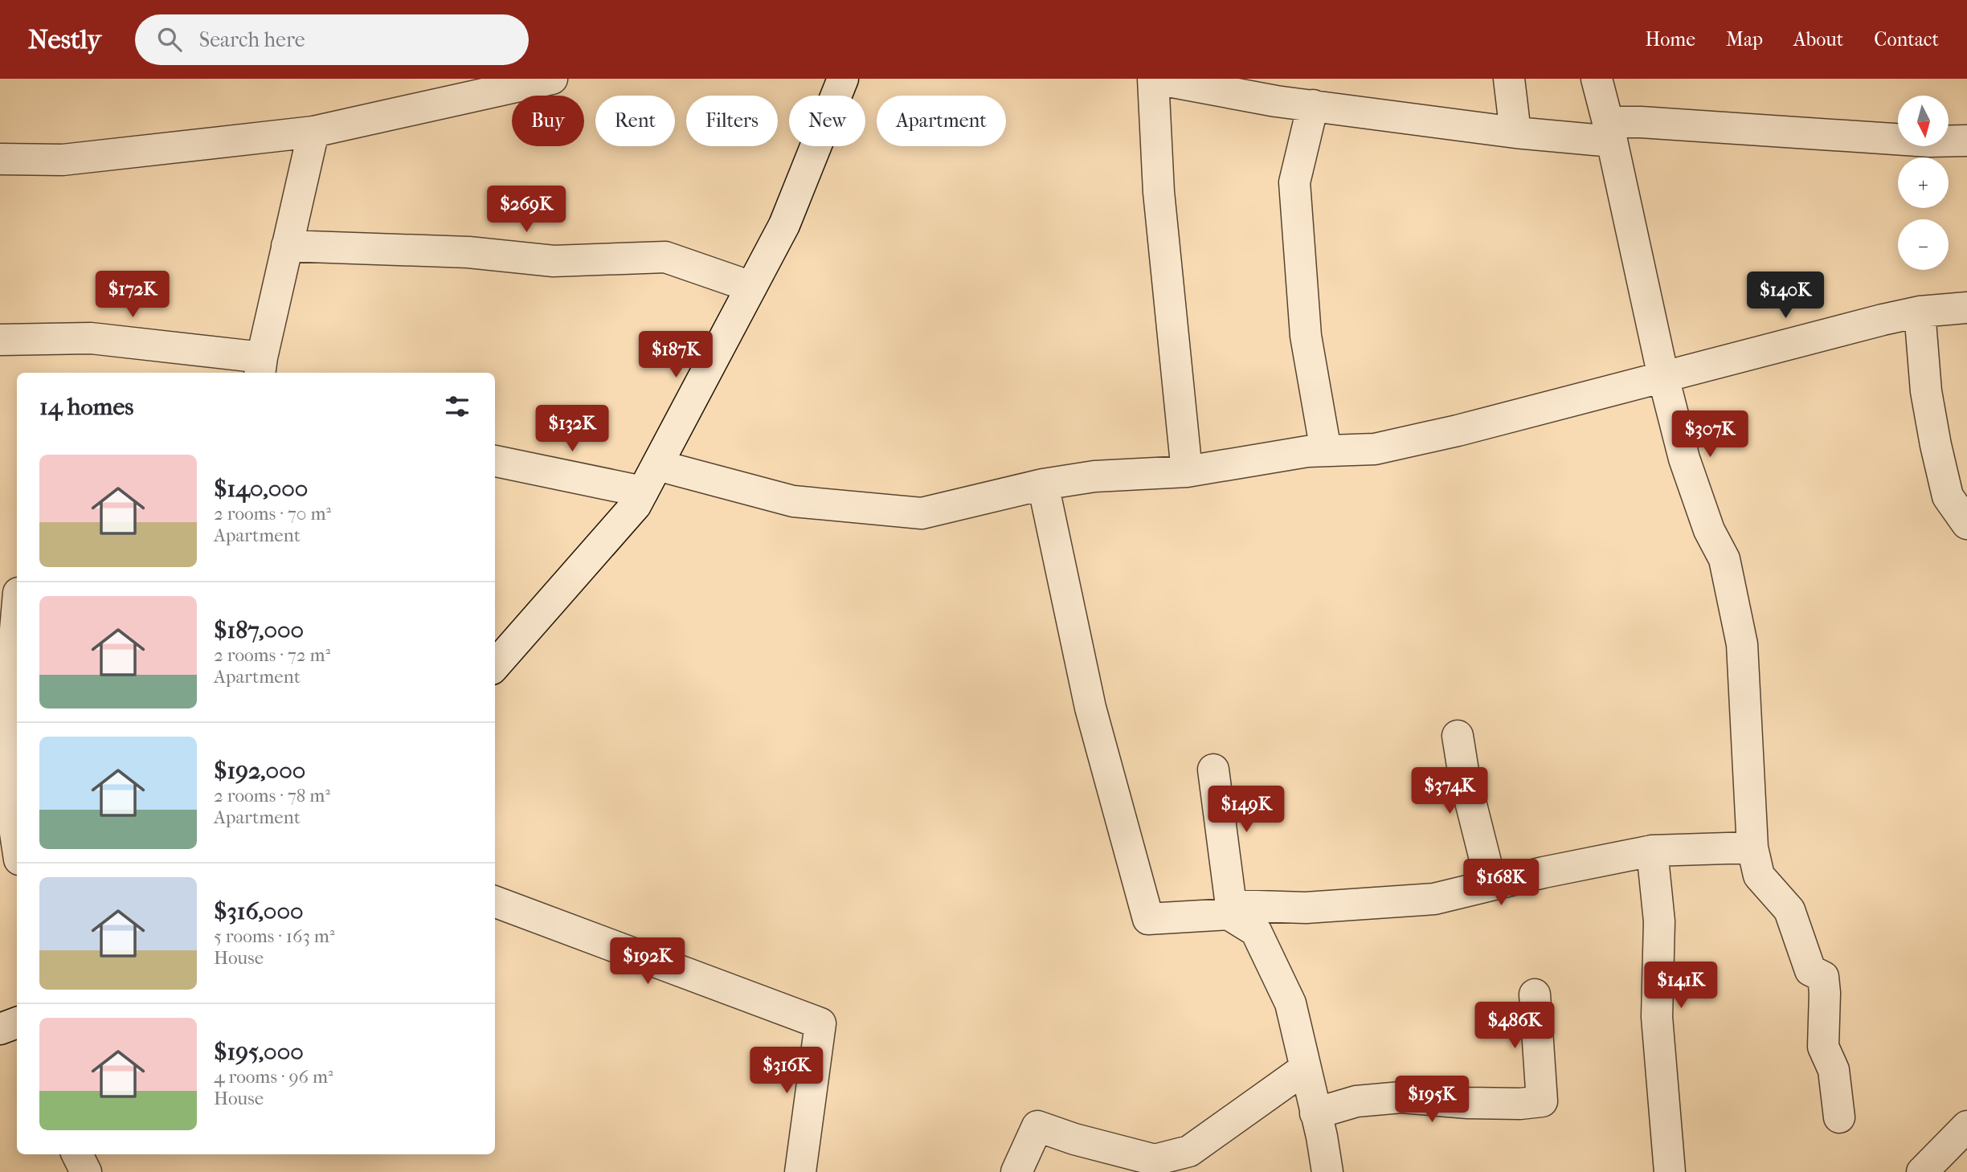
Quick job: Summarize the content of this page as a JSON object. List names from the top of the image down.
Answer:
{
  "north": "bottom",
  "page": {
    "header": "Nestly",
    "search": "Search here",
    "nav": [
      "Home",
      "Map",
      "About",
      "Contact"
    ],
    "map_buttons": ["+", "−"],
    "chip": [
      "Buy",
      "Rent",
      "Filters",
      "New",
      "Apartment"
    ],
    "price": [
      "$269K",
      "$172K",
      "$140K",
      "$187K",
      "$132K",
      "$307K",
      "$374K",
      "$149K",
      "$168K",
      "$192K",
      "$141K",
      "$486K",
      "$316K",
      "$195K"
    ],
    "heading": "14 homes",
    "list": [
      {
        "name": "$140,000",
        "note": "2 rooms · 70 m² · Apartment"
      },
      {
        "name": "$187,000",
        "note": "2 rooms · 72 m² · Apartment"
      },
      {
        "name": "$192,000",
        "note": "2 rooms · 78 m² · Apartment"
      },
      {
        "name": "$316,000",
        "note": "5 rooms · 163 m² · House"
      },
      {
        "name": "$195,000",
        "note": "4 rooms · 96 m² · House"
      }
    ]
  }
}
